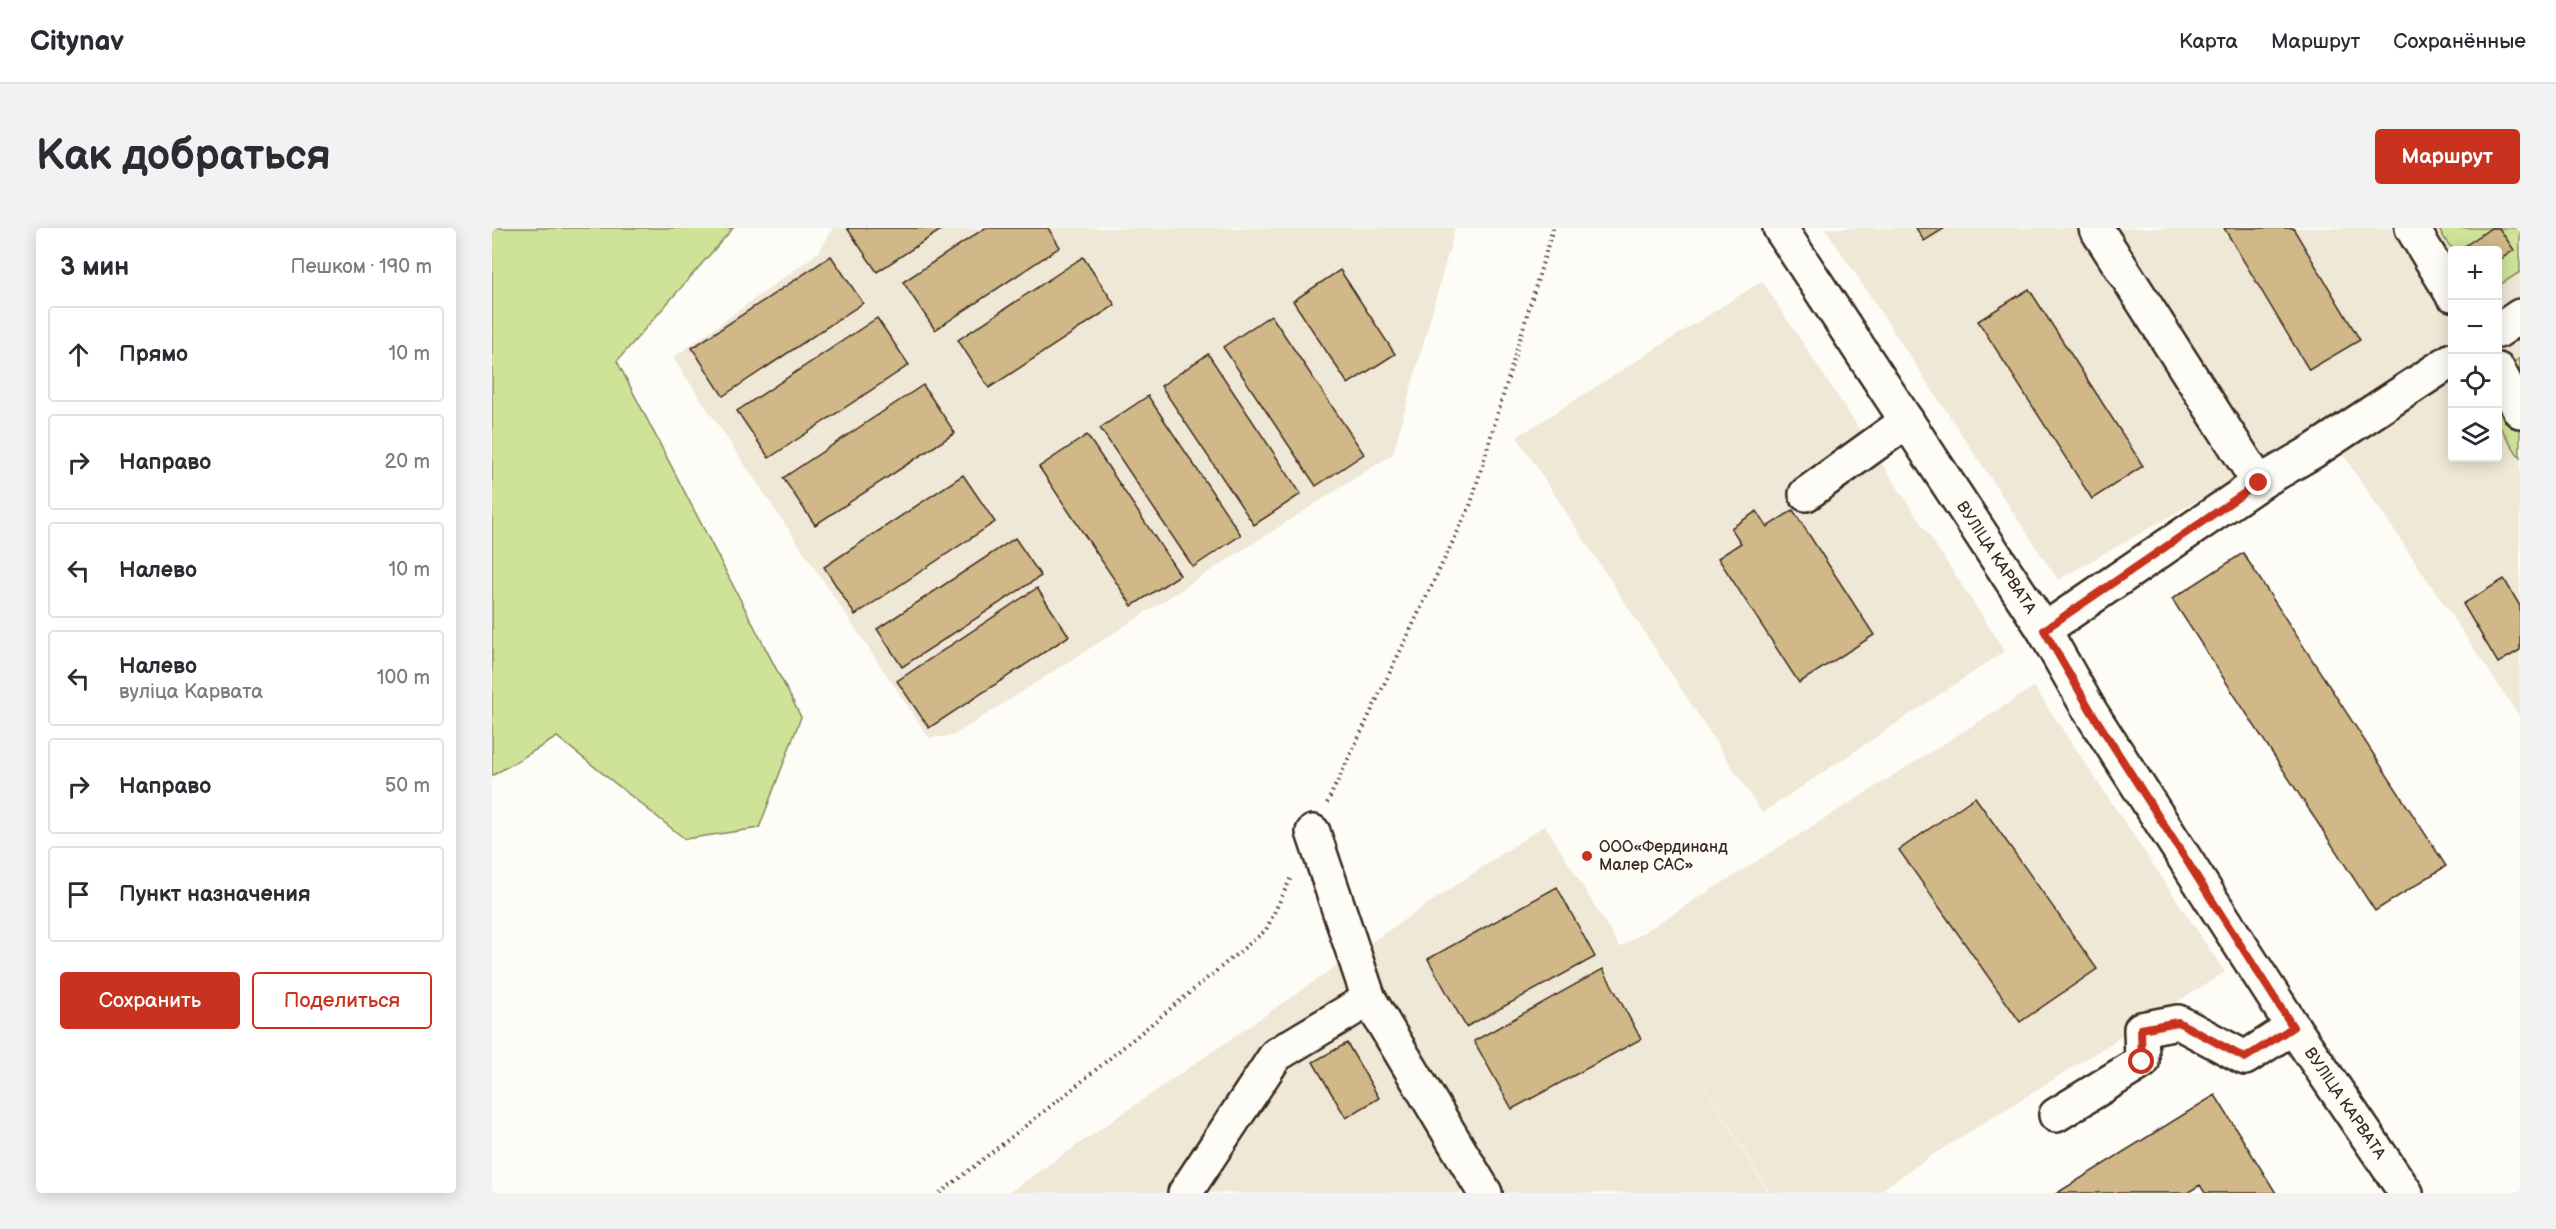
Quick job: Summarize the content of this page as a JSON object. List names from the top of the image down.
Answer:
{
  "streets": {
    "street": ["ВУЛІЦА КАРВАТА"]
  },
  "places": ["ООО«Фердинанд Малер САС»"],
  "page": {
    "header": "Citynav",
    "nav": ["Карта", "Маршрут", "Сохранённые"],
    "buttons": [
      "Маршрут",
      ["Сохранить", "Поделиться"]
    ],
    "title": "Как добраться",
    "heading": ["3 мин", "Пешком · 190 m"],
    "map_buttons": ["+", "−"],
    "list": [
      ["Прямо", "10 m"],
      ["Направо", "20 m"],
      ["Налево", "10 m"],
      ["Налево", "вуліца Карвата", "100 m"],
      ["Направо", "50 m"],
      "Пункт назначения"
    ]
  }
}
